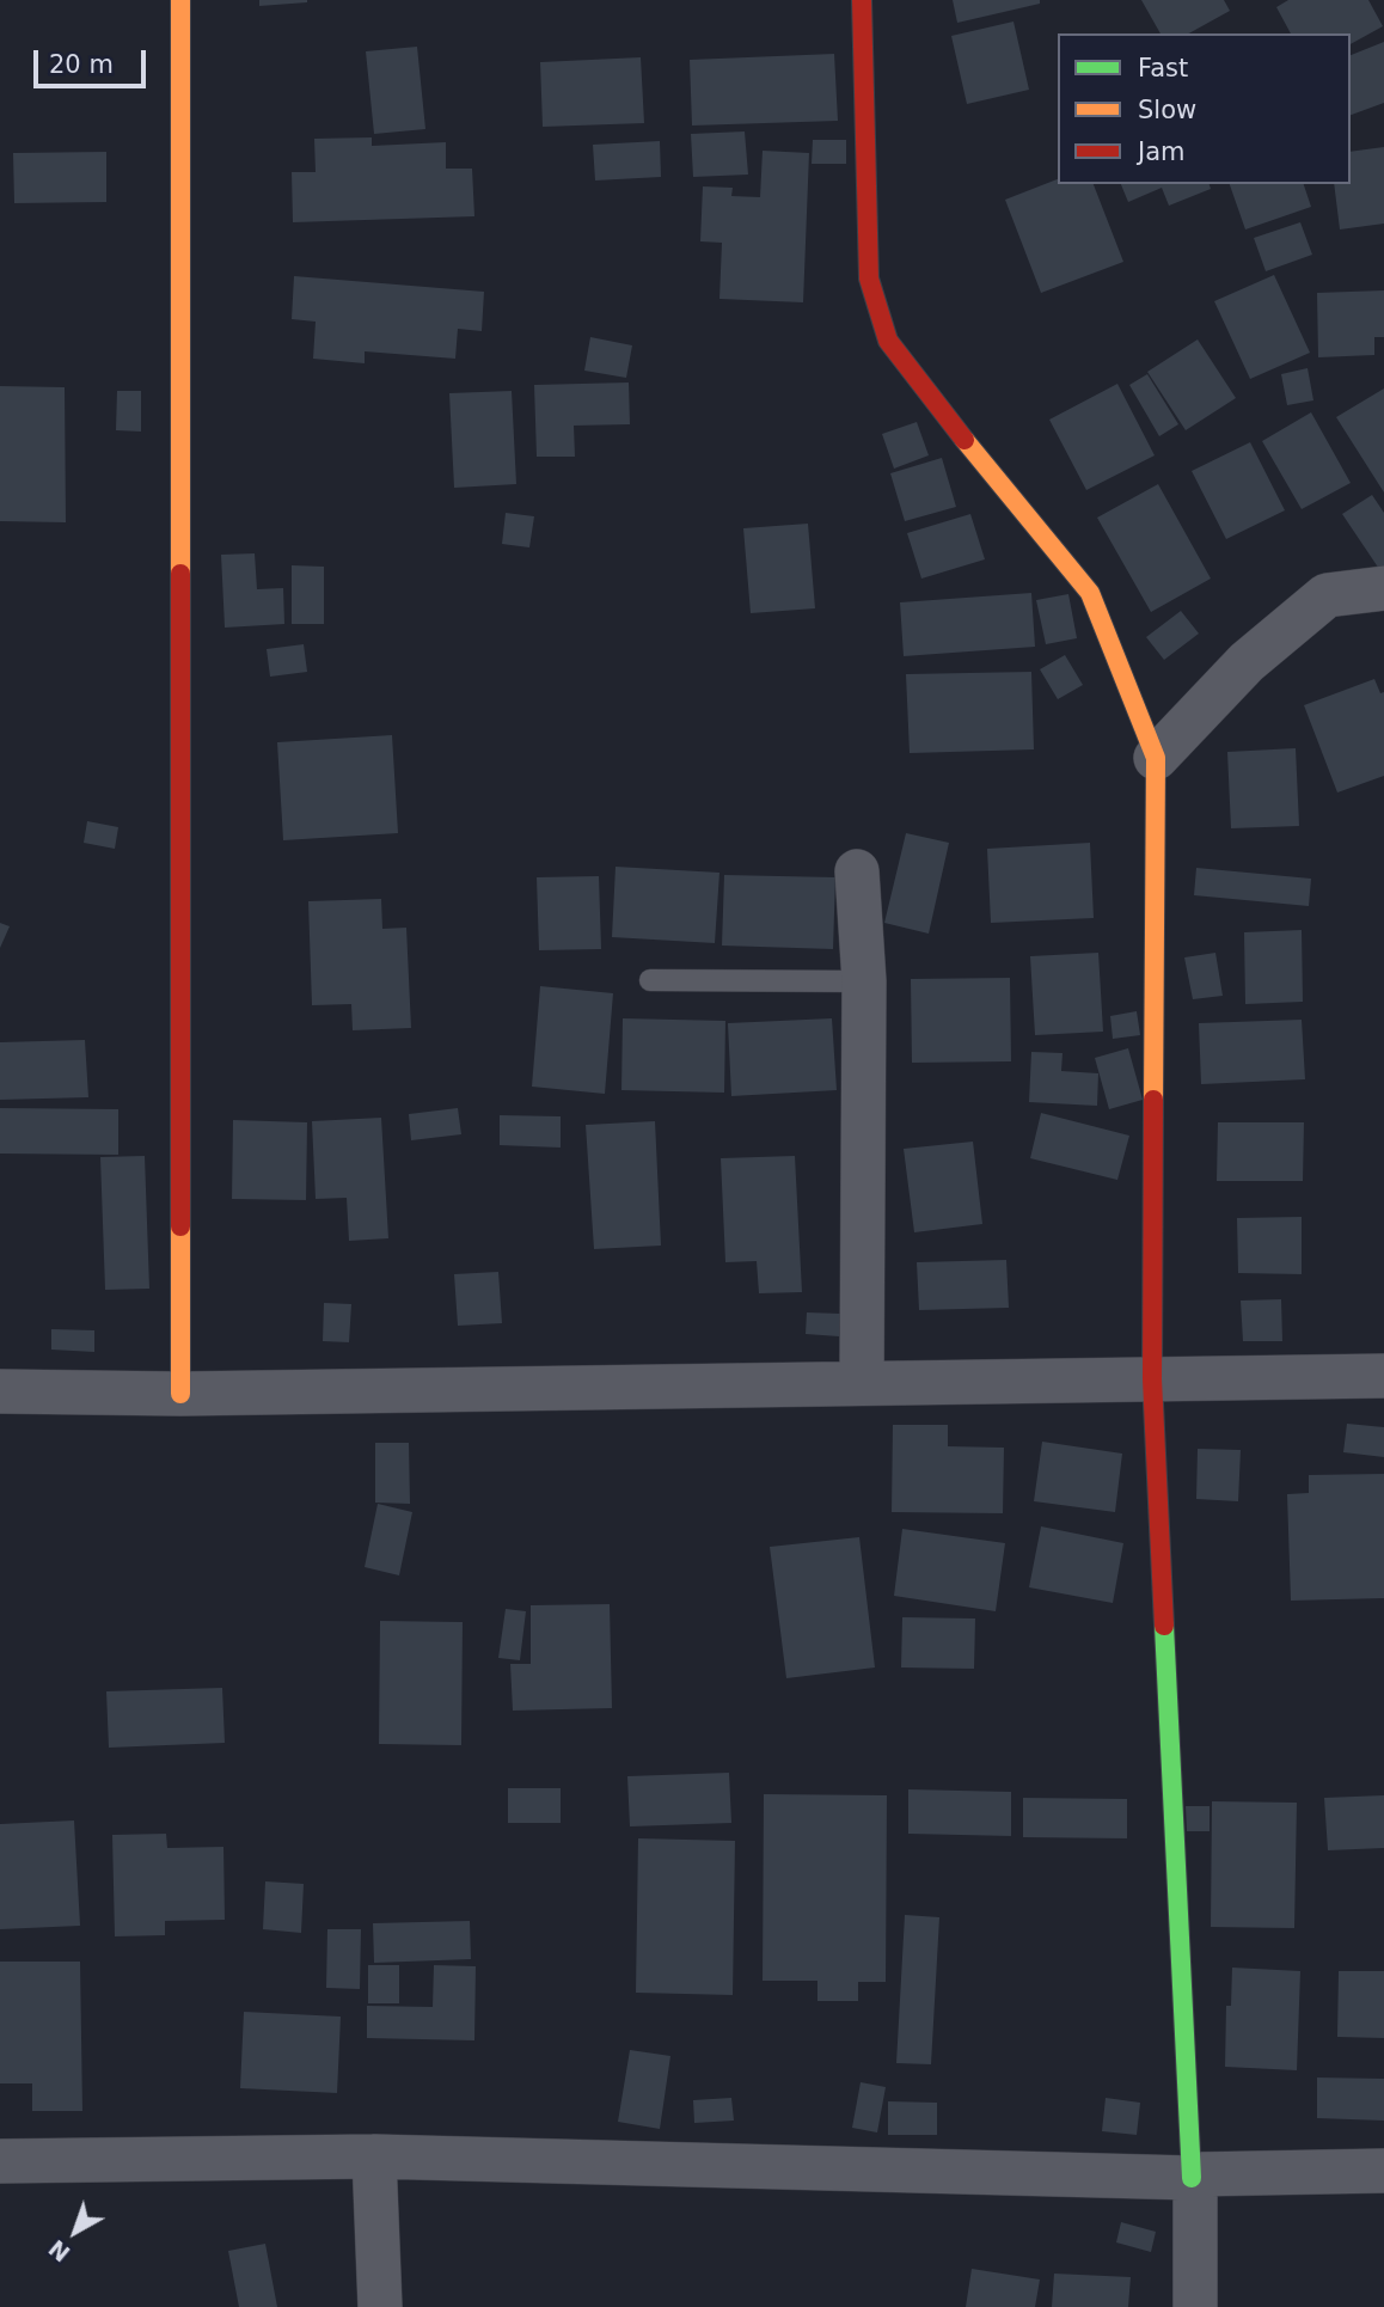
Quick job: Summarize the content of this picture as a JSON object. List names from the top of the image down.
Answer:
{
  "legend": ["Fast", "Slow", "Jam"],
  "scale_bar": "20 m",
  "north": "bottom left"
}
